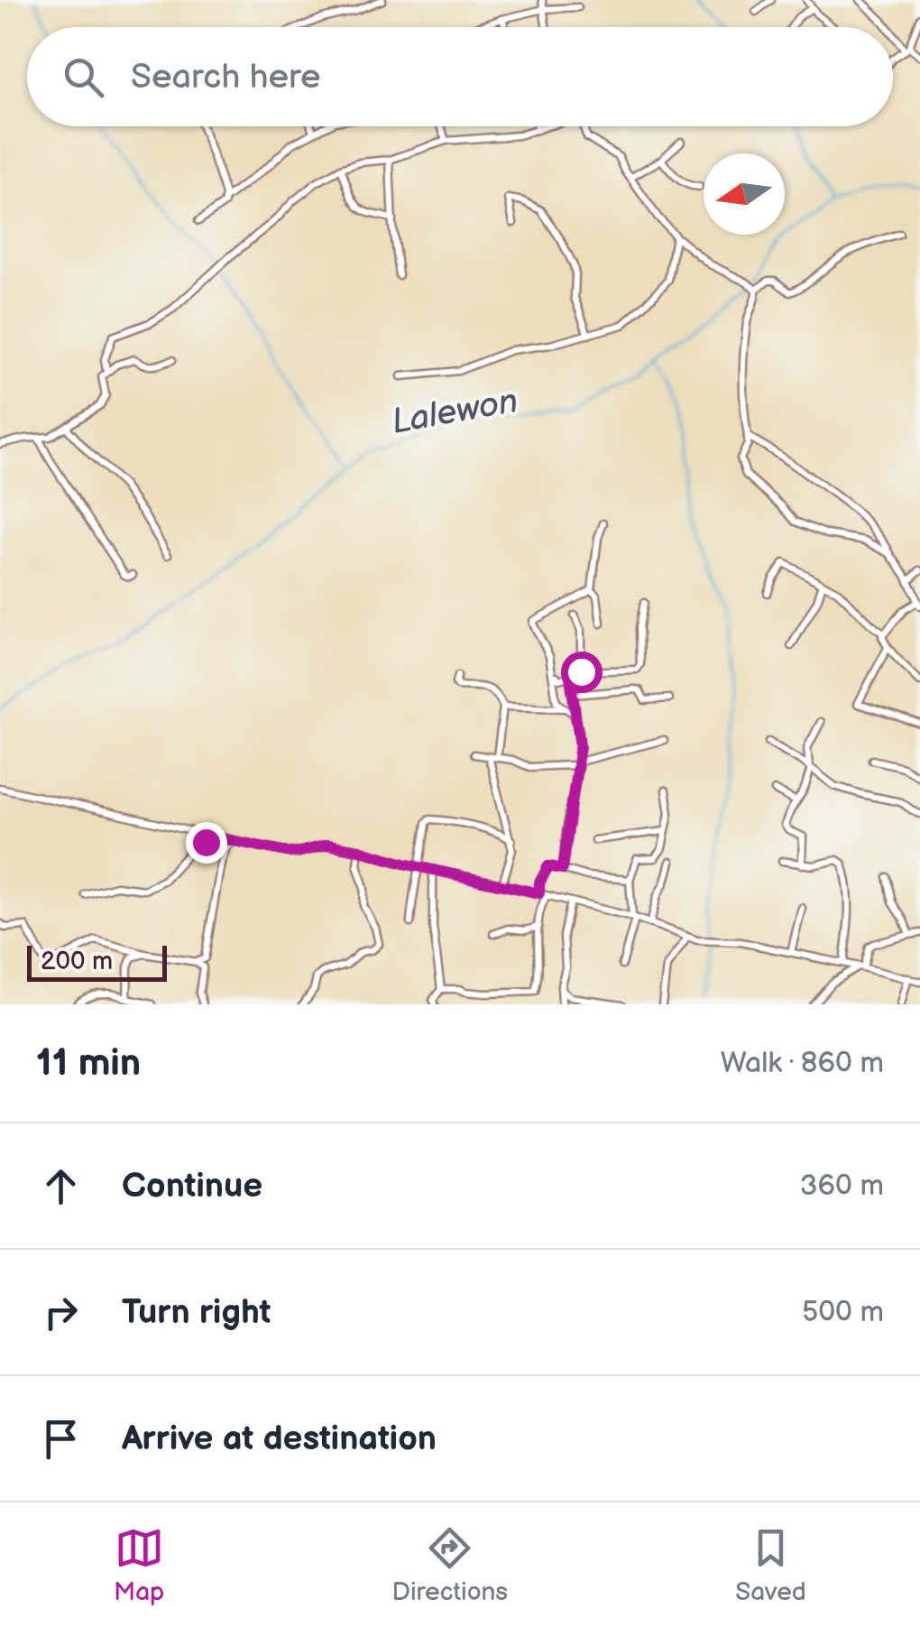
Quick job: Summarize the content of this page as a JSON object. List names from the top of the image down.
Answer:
{
  "water": ["Lalewon"],
  "scale_bar": "200 m",
  "north": "left",
  "page": {
    "search": "Search here",
    "scale": "200 m",
    "heading": ["11 min", "Walk · 860 m"],
    "list": [
      ["Continue", "360 m"],
      ["Turn right", "500 m"],
      "Arrive at destination"
    ],
    "nav": ["Map", "Directions", "Saved"]
  }
}
